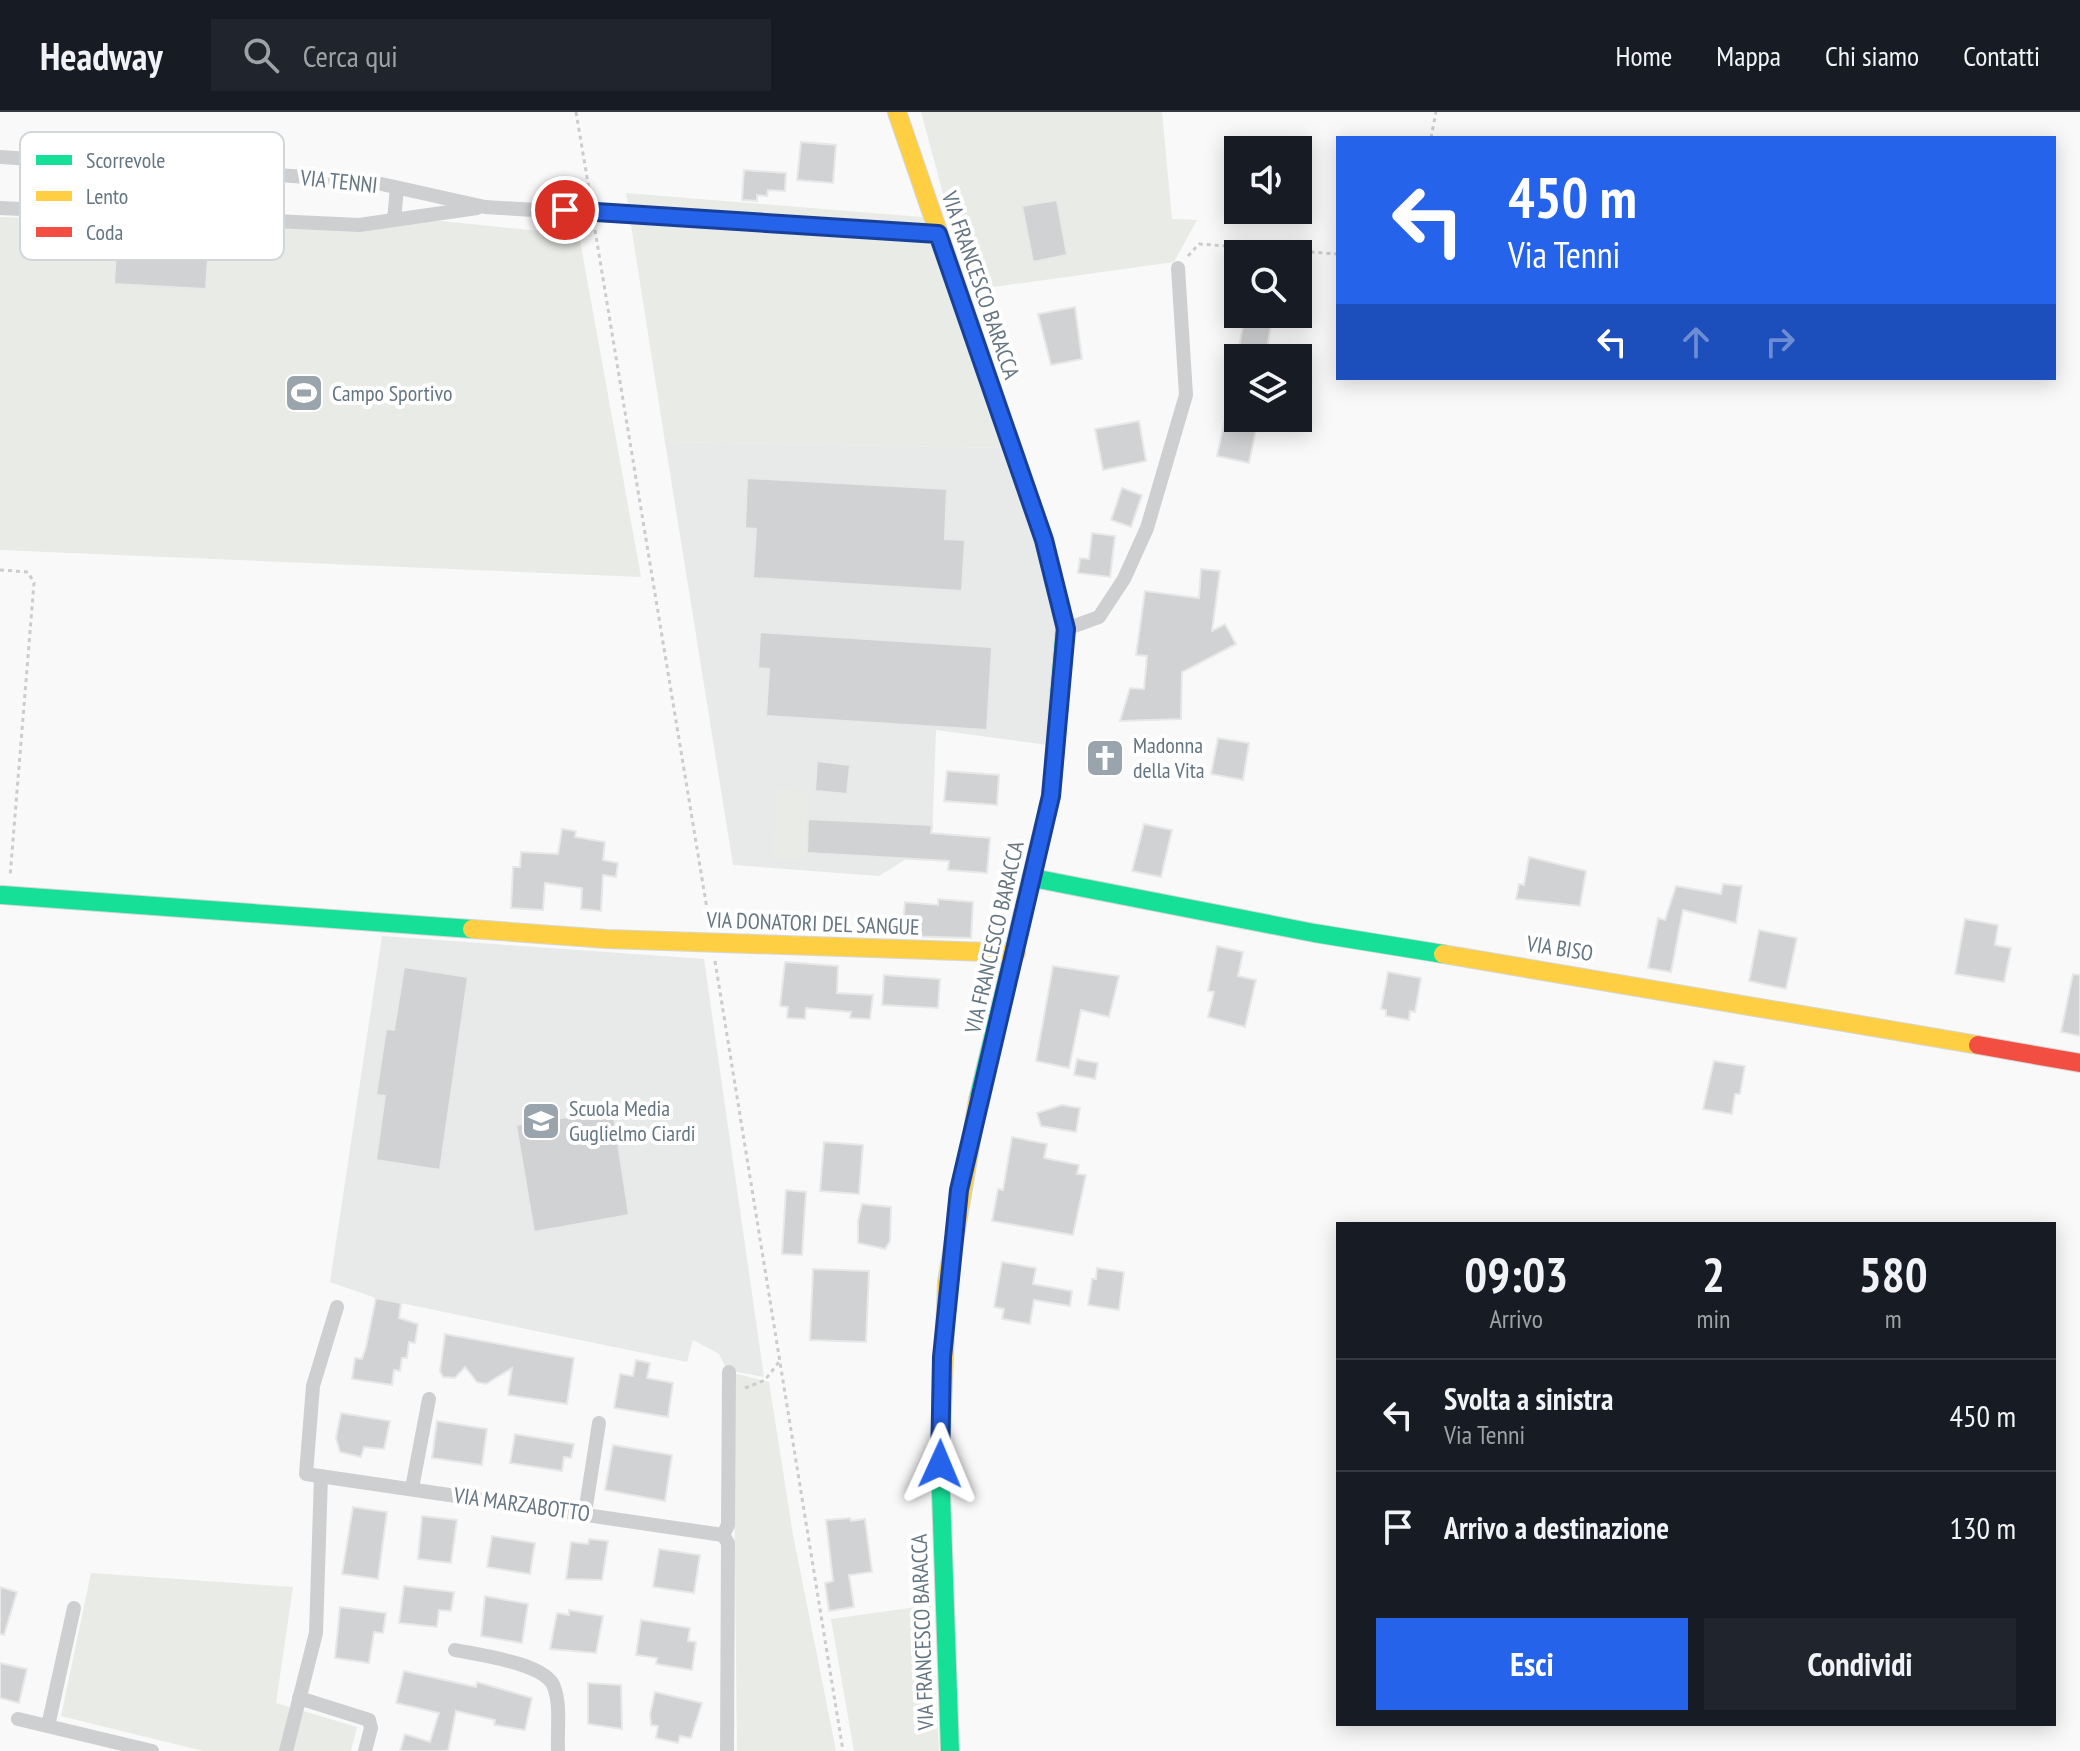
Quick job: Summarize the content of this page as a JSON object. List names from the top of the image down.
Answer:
{
  "streets": {
    "street": [
      "VIA TENNI",
      "VIA FRANCESCO BARACCA",
      "VIA DONATORI DEL SANGUE",
      "VIA BISO",
      "VIA MARZABOTTO"
    ]
  },
  "crossings": [
    ["VIA TENNI", "VIA FRANCESCO BARACCA"],
    ["VIA FRANCESCO BARACCA", "VIA DONATORI DEL SANGUE"],
    ["VIA FRANCESCO BARACCA", "VIA BISO"]
  ],
  "places": {
    "sports": ["Campo Sportivo"],
    "church": ["Madonna della Vita"],
    "school or university": ["Scuola Media Guglielmo Ciardi"]
  },
  "legend": ["Scorrevole", "Lento", "Coda"],
  "page": {
    "header": "Headway",
    "search": "Cerca qui",
    "nav": [
      "Home",
      "Mappa",
      "Chi siamo",
      "Contatti"
    ],
    "turn": ["450 m", "Via Tenni"],
    "eta": [
      "09:03",
      "Arrivo",
      "2",
      "min",
      "580",
      "m"
    ],
    "list": [
      {
        "name": "Svolta a sinistra",
        "note": "Via Tenni",
        "value": "450 m"
      },
      {
        "name": "Arrivo a destinazione",
        "value": "130 m"
      }
    ],
    "buttons": ["Esci", "Condividi"]
  }
}
